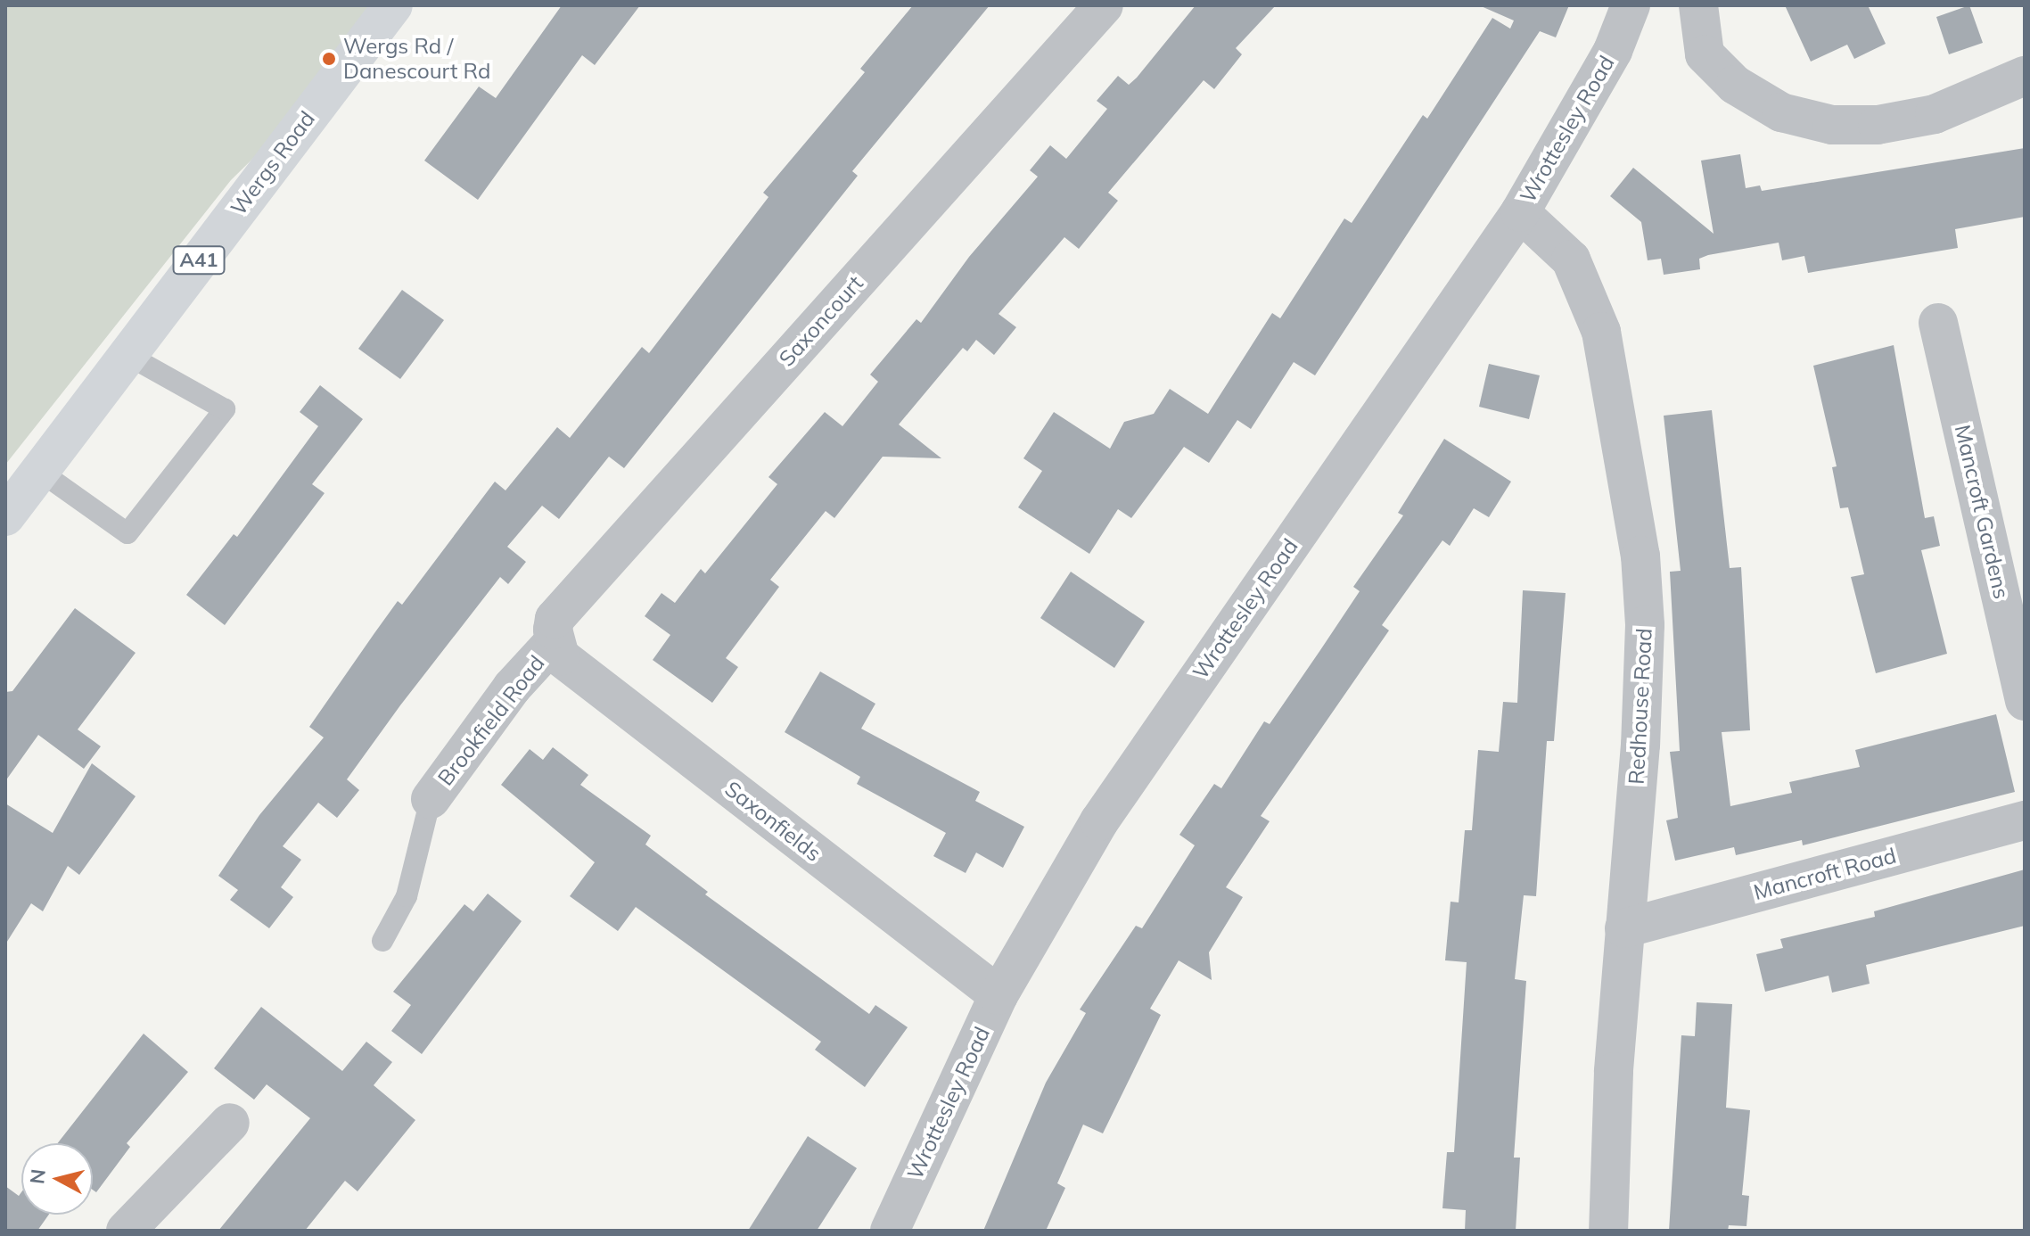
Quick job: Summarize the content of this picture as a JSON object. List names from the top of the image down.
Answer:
{
  "streets": {
    "highway": ["Wergs Road", "A41"],
    "street": [
      "Wrottesley Road",
      "Saxoncourt",
      "Mancroft Gardens",
      "Redhouse Road",
      "Brookfield Road",
      "Saxonfields",
      "Mancroft Road"
    ]
  },
  "crossings": [
    ["Wrottesley Road", "Redhouse Road"],
    ["Wrottesley Road", "Saxonfields"],
    ["Saxoncourt", "Brookfield Road"],
    ["Saxoncourt", "Saxonfields"],
    ["Redhouse Road", "Mancroft Road"],
    ["Brookfield Road", "Saxonfields"]
  ],
  "places": ["Wergs Rd / Danescourt Rd"],
  "north": "left"
}
